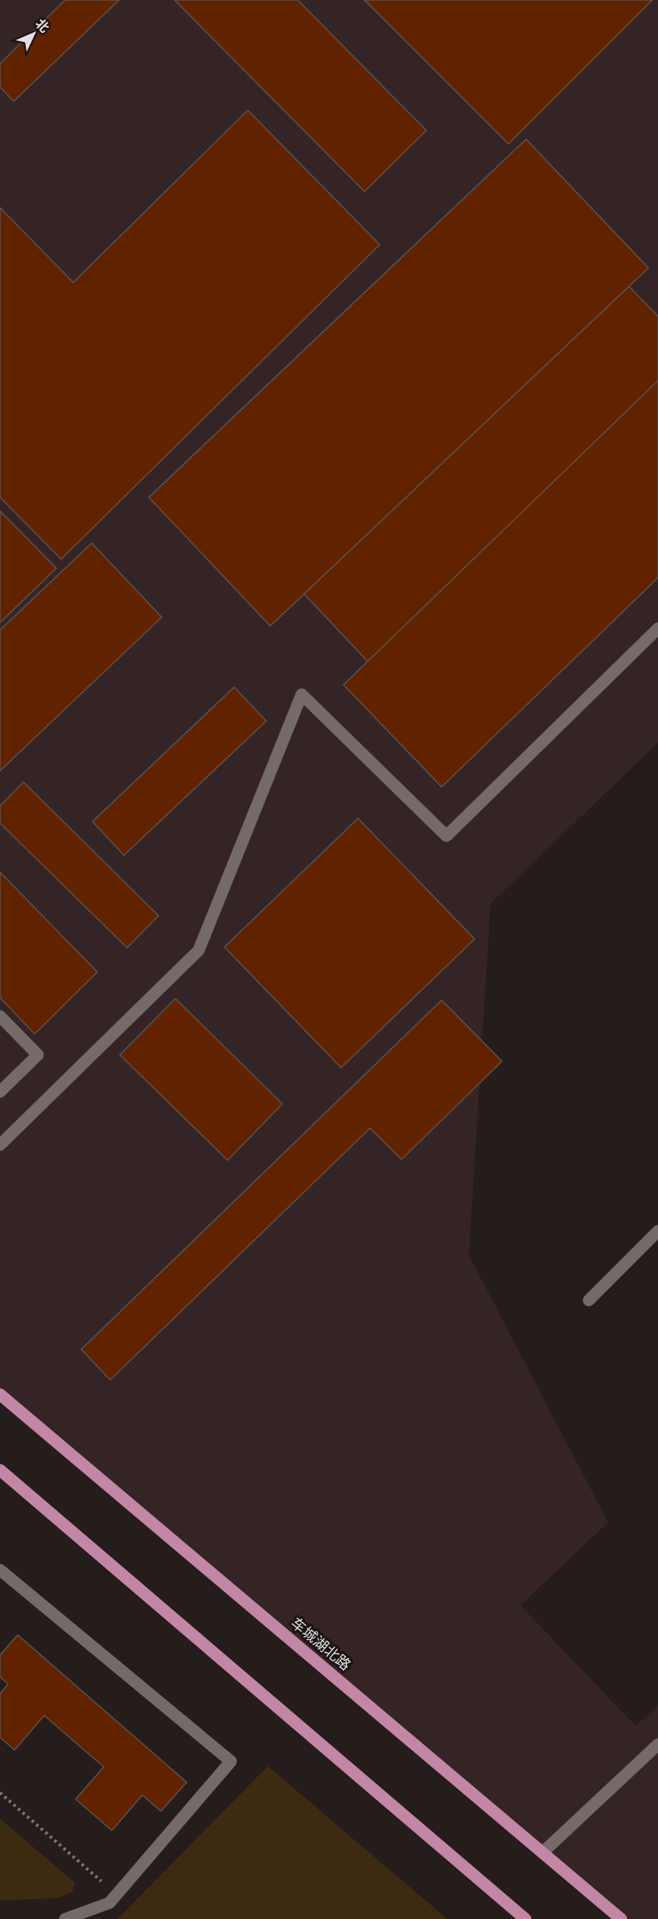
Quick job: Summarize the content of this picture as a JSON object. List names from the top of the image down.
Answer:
{
  "streets": {
    "main road": ["车城湖北路"]
  },
  "north": "top right"
}
